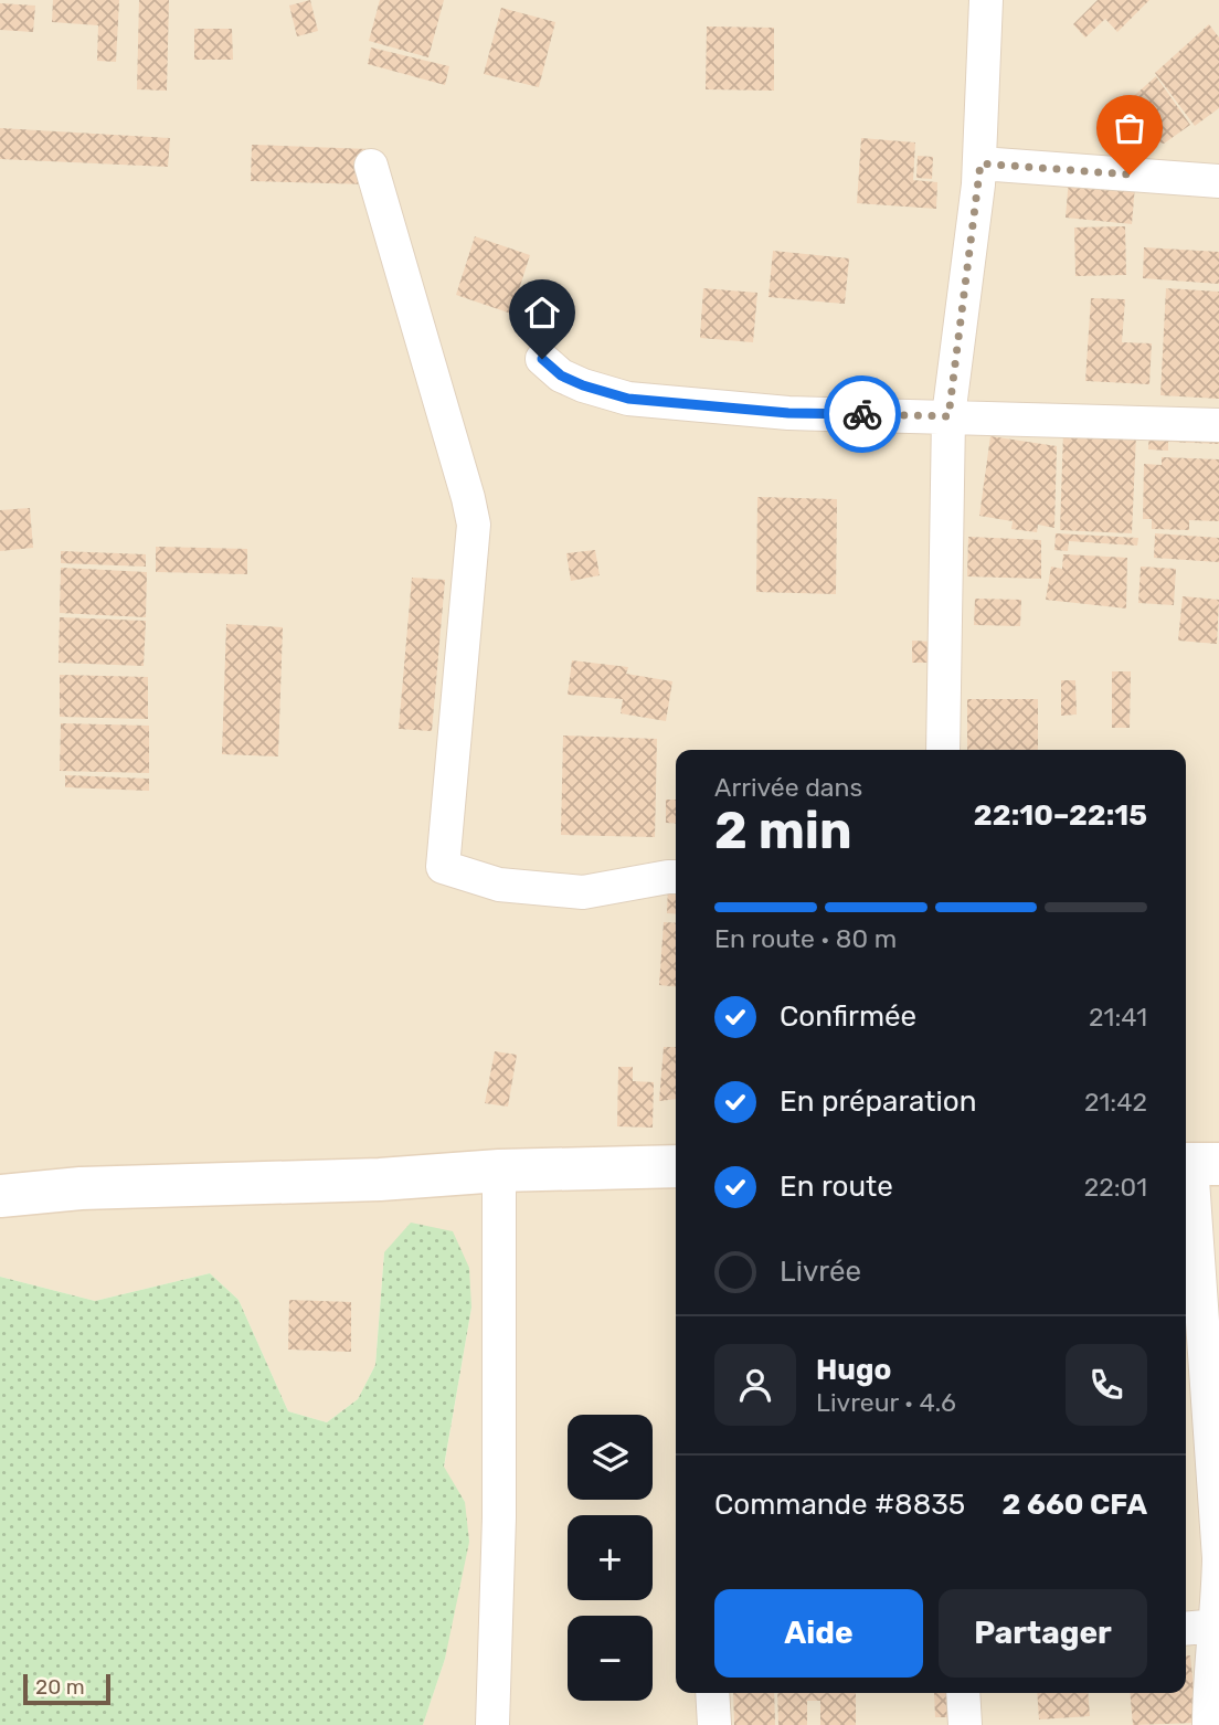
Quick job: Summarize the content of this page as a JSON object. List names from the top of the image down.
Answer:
{
  "scale_bar": "20 m",
  "page": {
    "heading": ["2 min", "Arrivée dans", "22:10–22:15"],
    "panel": [
      "Hugo",
      "Livreur · 4.6",
      "Commande #8835",
      "2 660 CFA"
    ],
    "bar": "En route · 80 m",
    "list": [
      ["Confirmée", "21:41"],
      ["En préparation", "21:42"],
      ["En route", "22:01"],
      "Livrée"
    ],
    "map_buttons": ["+", "−"],
    "buttons": ["Aide", "Partager"],
    "scale": "20 m"
  }
}
